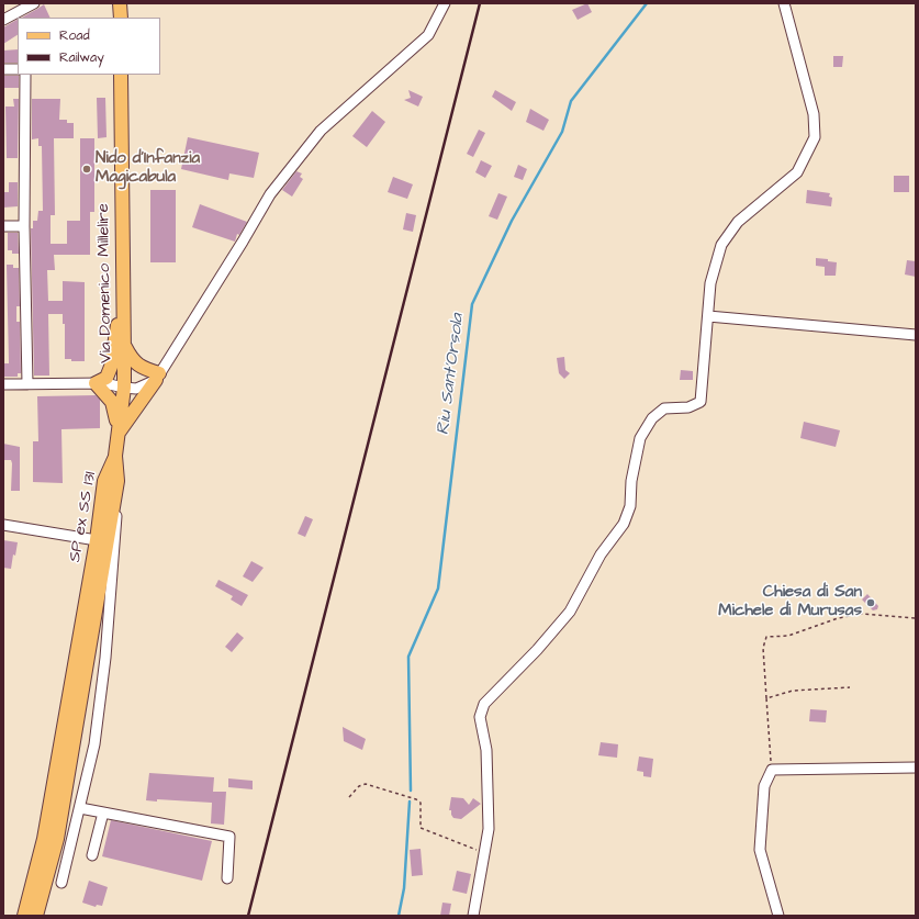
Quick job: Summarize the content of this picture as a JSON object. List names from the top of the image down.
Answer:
{
  "streets": {
    "main road": ["Via Domenico Millelire", "SP ex SS 131"]
  },
  "crossings": [
    ["Via Domenico Millelire", "SP ex SS 131"]
  ],
  "water": ["Riu Sant'Orsola"],
  "places": ["Nido d'Infanzia Magicabula", "Chiesa di San Michele di Murusas"],
  "legend": ["Road", "Railway"]
}
